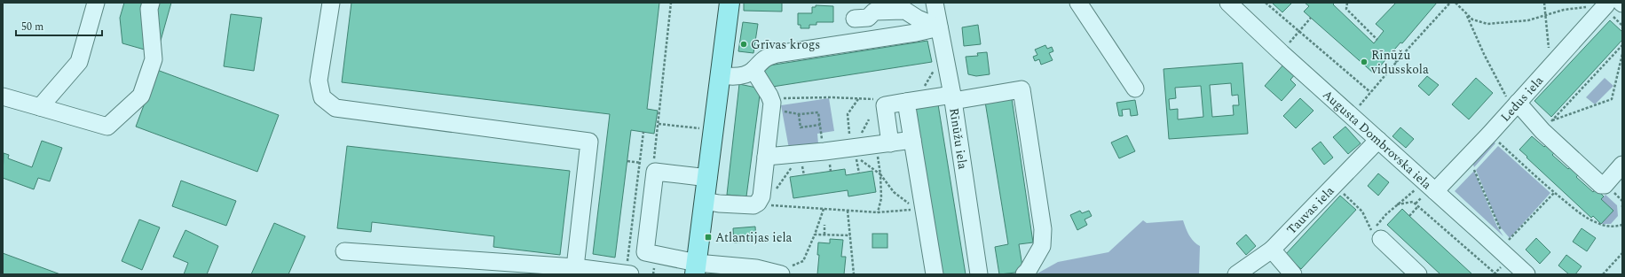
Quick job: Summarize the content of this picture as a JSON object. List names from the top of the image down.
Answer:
{
  "streets": {
    "street": [
      "Ledus iela",
      "Rīnūžu iela",
      "Augusta Dombrovska iela",
      "Tauvas iela"
    ]
  },
  "crossings": [
    ["Ledus iela", "Augusta Dombrovska iela"],
    ["Augusta Dombrovska iela", "Tauvas iela"]
  ],
  "places": {
    "other": ["Grīvas krogs", "Rīnūžu vidusskola"],
    "transit": ["Atlantijas iela"]
  },
  "scale_bar": "50 m"
}
